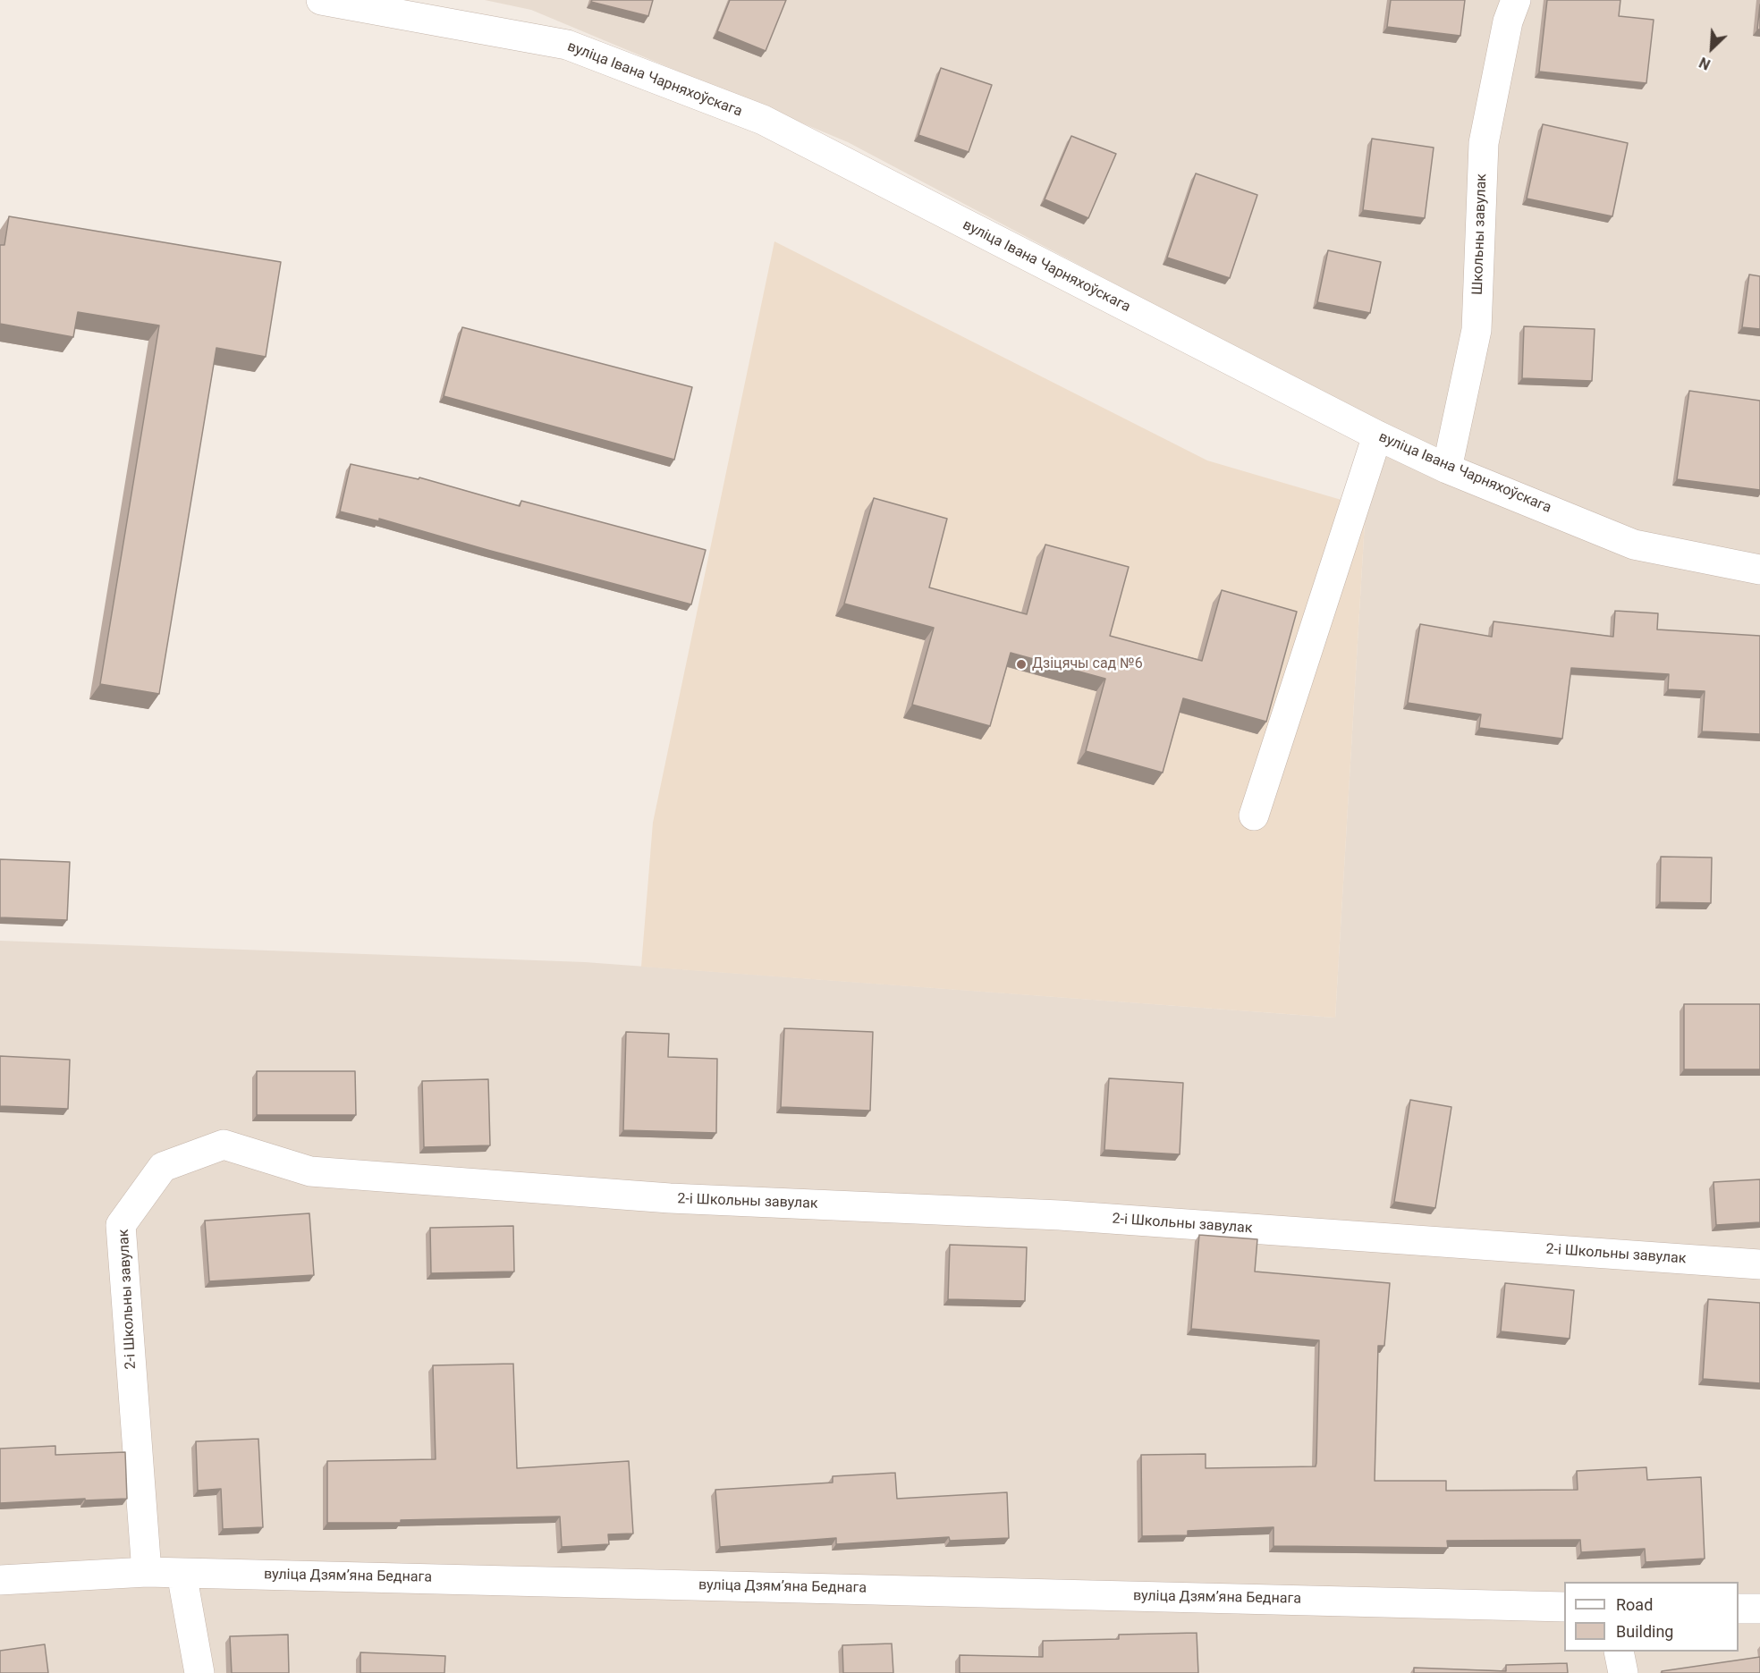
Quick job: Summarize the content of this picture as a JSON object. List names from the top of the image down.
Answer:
{
  "streets": {
    "street": [
      "вуліца Івана Чарняхоўскага",
      "Школьны завулак",
      "2-і Школьны завулак",
      "вуліца Дзямʼяна Беднага"
    ]
  },
  "crossings": [
    ["вуліца Івана Чарняхоўскага", "Школьны завулак"],
    ["2-і Школьны завулак", "вуліца Дзямʼяна Беднага"]
  ],
  "places": ["Дзіцячы сад №6"],
  "legend": ["Road", "Building"],
  "north": "bottom left"
}
